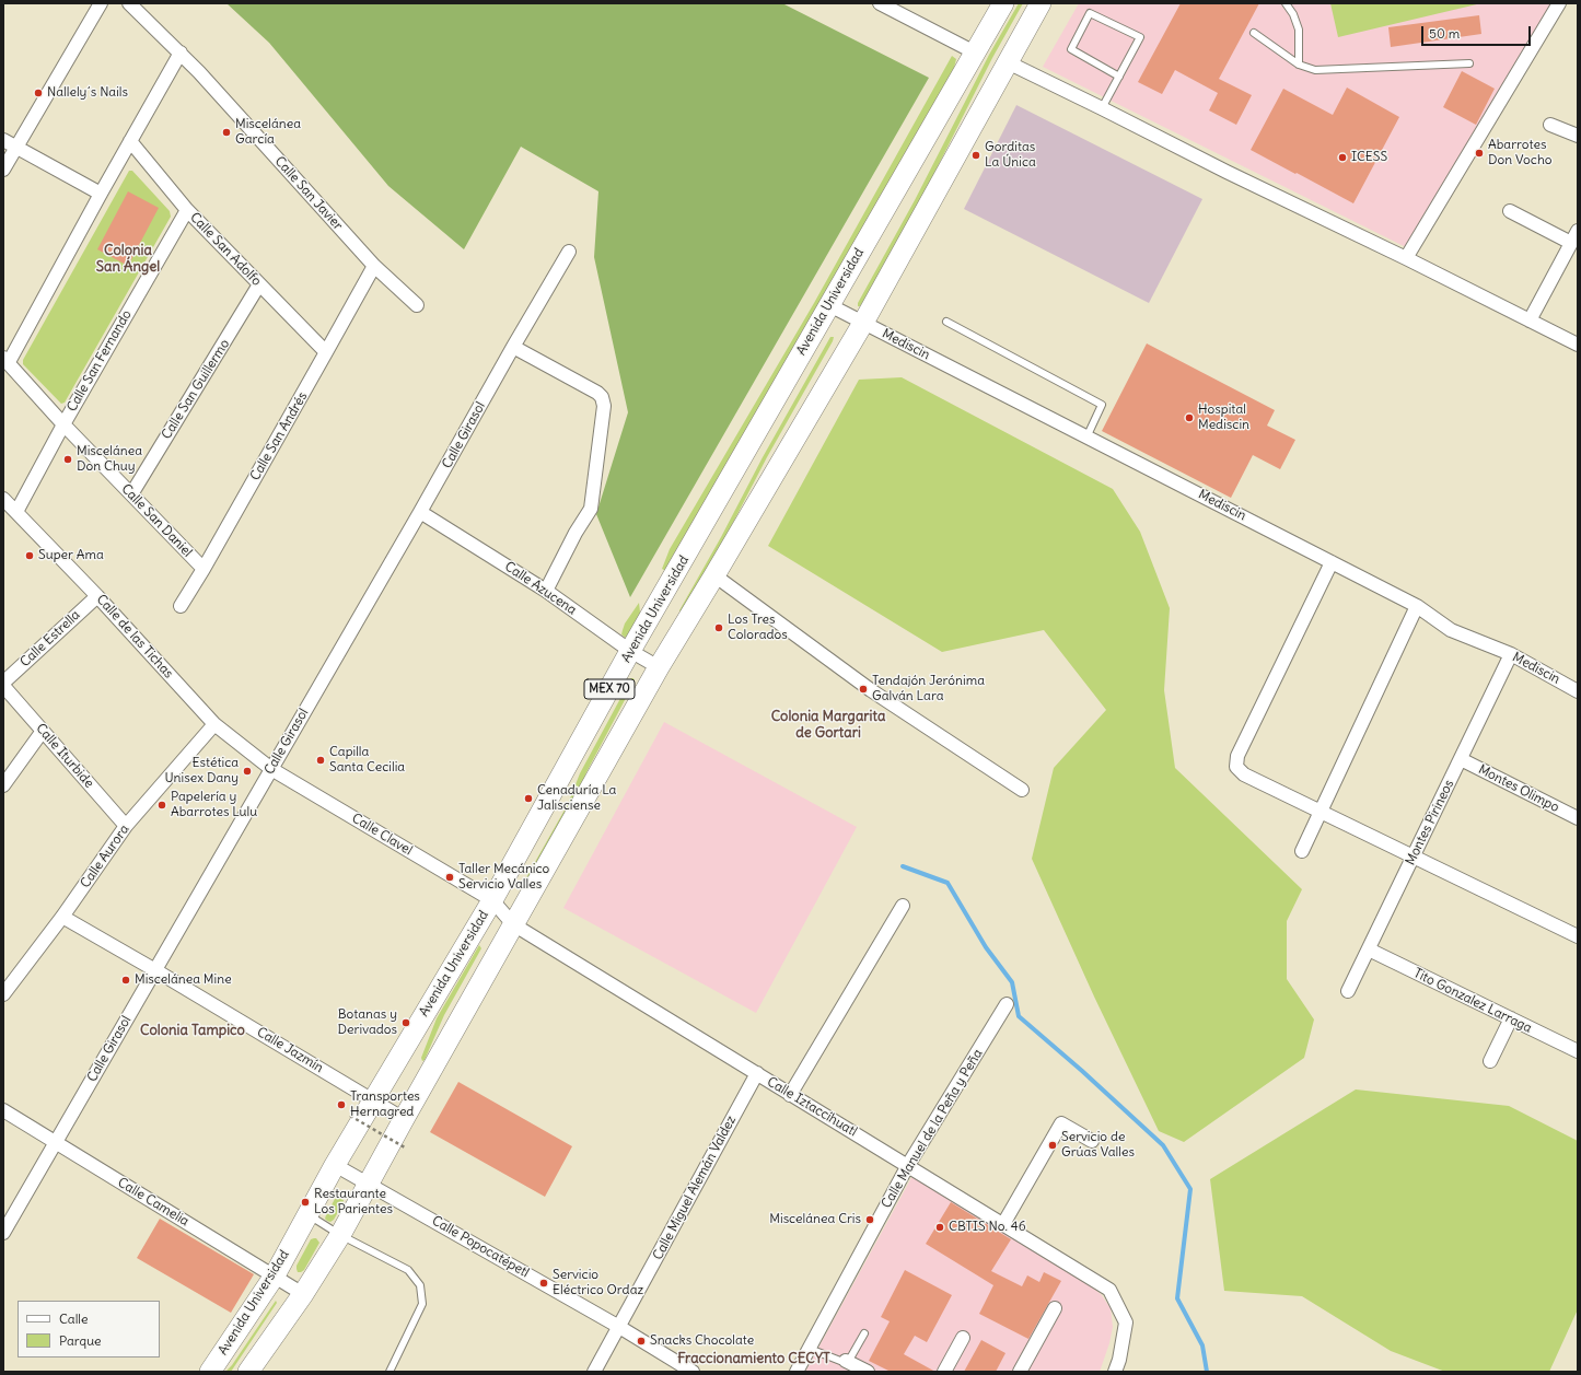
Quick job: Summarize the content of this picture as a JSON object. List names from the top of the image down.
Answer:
{
  "streets": {
    "main road": ["Avenida Universidad", "MEX 70"],
    "street": [
      "Calle San Javier",
      "Calle San Adolfo",
      "Mediscin",
      "Calle San Fernando",
      "Calle San Guillermo",
      "Calle Girasol",
      "Calle San Andrés",
      "Calle San Daniel",
      "Calle Azucena",
      "Calle de las Tichas",
      "Calle Estrella",
      "Calle Iturbide",
      "Montes Olimpo",
      "Montes Pirineos",
      "Calle Clavel",
      "Calle Aurora",
      "Tito Gonzalez Larraga",
      "Calle Jazmín",
      "Calle Iztaccíhuatl",
      "Calle Manuel de la Peña y Peña",
      "Calle Miguel Alemán Valdez",
      "Calle Camelia",
      "Calle Popocatépetl"
    ]
  },
  "crossings": [
    ["Calle San Javier", "Calle San Andrés"],
    ["Calle San Adolfo", "Calle San Fernando"],
    ["Calle San Adolfo", "Calle San Guillermo"],
    ["Calle San Adolfo", "Calle San Andrés"],
    ["Avenida Universidad", "Mediscin"],
    ["Avenida Universidad", "Calle Azucena"],
    ["Avenida Universidad", "Calle Clavel"],
    ["Avenida Universidad", "Calle Jazmín"],
    ["Avenida Universidad", "Calle Camelia"],
    ["Avenida Universidad", "Calle Popocatépetl"],
    ["Mediscin", "MEX 70"],
    ["Mediscin", "Montes Pirineos"],
    ["Calle San Fernando", "Calle San Daniel"],
    ["Calle San Fernando", "Calle de las Tichas"],
    ["Calle San Guillermo", "Calle San Daniel"],
    ["Calle Girasol", "Calle Azucena"],
    ["Calle Girasol", "Calle de las Tichas"],
    ["Calle Girasol", "Calle Clavel"],
    ["Calle Girasol", "Calle Jazmín"],
    ["Calle Girasol", "Calle Camelia"],
    ["Calle San Andrés", "Calle San Daniel"],
    ["Calle Azucena", "MEX 70"],
    ["Calle de las Tichas", "Calle Estrella"],
    ["Calle de las Tichas", "Calle Clavel"],
    ["Calle de las Tichas", "Calle Aurora"],
    ["Calle Estrella", "Calle Iturbide"],
    ["MEX 70", "Calle Clavel"],
    ["MEX 70", "Calle Jazmín"],
    ["MEX 70", "Calle Iztaccíhuatl"],
    ["MEX 70", "Calle Camelia"],
    ["MEX 70", "Calle Popocatépetl"],
    ["Calle Iturbide", "Calle Aurora"],
    ["Montes Olimpo", "Montes Pirineos"],
    ["Montes Pirineos", "Tito Gonzalez Larraga"],
    ["Calle Clavel", "Calle Iztaccíhuatl"],
    ["Calle Aurora", "Calle Jazmín"],
    ["Calle Iztaccíhuatl", "Calle Manuel de la Peña y Peña"],
    ["Calle Iztaccíhuatl", "Calle Miguel Alemán Valdez"],
    ["Calle Miguel Alemán Valdez", "Calle Popocatépetl"]
  ],
  "districts": [
    "Colonia San Ángel",
    "Colonia Margarita de Gortari",
    "Colonia Tampico",
    "Fraccionamiento CECYT"
  ],
  "places": [
    "Nallely´s Nails",
    "Miscelánea García",
    "Abarrotes Don Vocho",
    "Gorditas La Única",
    "ICESS",
    "Hospital Mediscin",
    "Miscelánea Don Chuy",
    "Super Ama",
    "Los Tres Colorados",
    "Tendajón Jerónima Galván Lara",
    "Capilla Santa Cecilia",
    "Estética Unisex Dany",
    "Cenaduría La Jalisciense",
    "Papelería y Abarrotes Lulu",
    "Taller Mecánico Servicio Valles",
    "Miscelánea Mine",
    "Botanas y Derivados",
    "Transportes Hernagred",
    "Servicio de Grúas Valles",
    "Restaurante Los Parientes",
    "Miscelánea Cris",
    "CBTIS No. 46",
    "Servicio Eléctrico Ordaz",
    "Snacks Chocolate"
  ],
  "legend": ["Calle", "Parque"],
  "scale_bar": "50 m"
}
